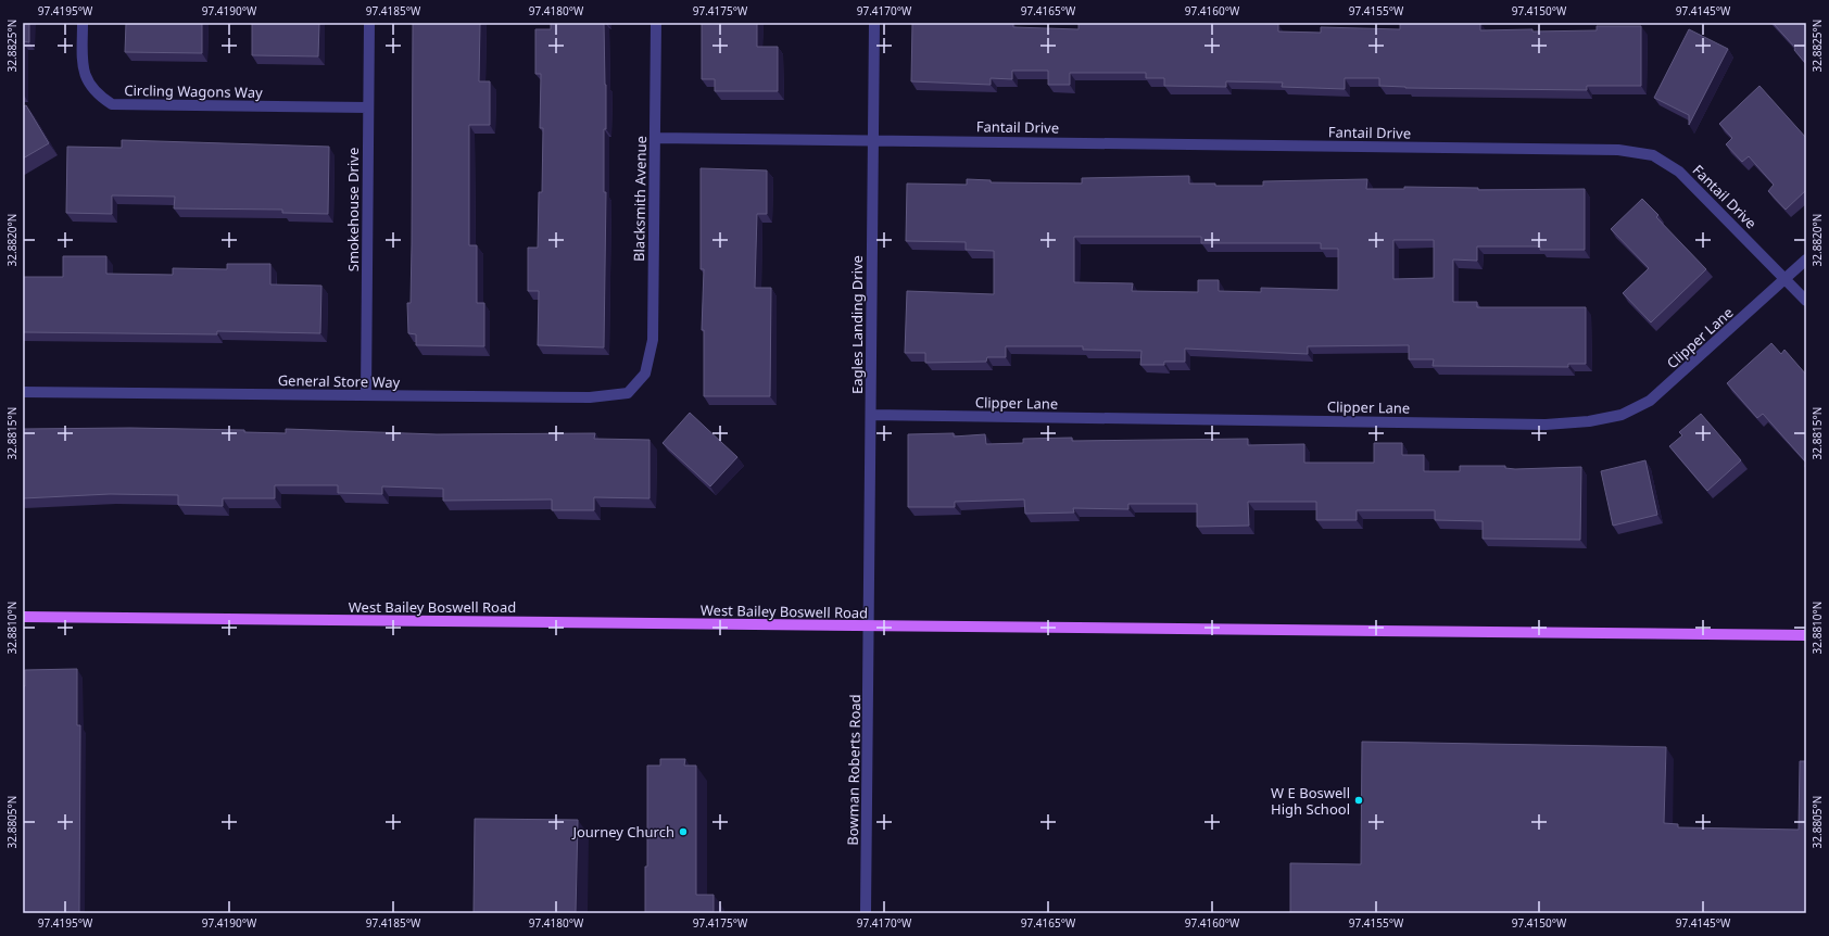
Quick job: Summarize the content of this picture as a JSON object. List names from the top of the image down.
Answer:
{
  "streets": {
    "main road": ["West Bailey Boswell Road"],
    "street": [
      "Circling Wagons Way",
      "Fantail Drive",
      "Blacksmith Avenue",
      "Smokehouse Drive",
      "Eagles Landing Drive",
      "Clipper Lane",
      "General Store Way",
      "Bowman Roberts Road"
    ]
  },
  "crossings": [
    ["Circling Wagons Way", "Smokehouse Drive"],
    ["Fantail Drive", "Blacksmith Avenue"],
    ["Fantail Drive", "Eagles Landing Drive"],
    ["Fantail Drive", "Clipper Lane"],
    ["Blacksmith Avenue", "General Store Way"],
    ["Smokehouse Drive", "General Store Way"],
    ["Eagles Landing Drive", "Clipper Lane"],
    ["Eagles Landing Drive", "West Bailey Boswell Road"],
    ["Eagles Landing Drive", "Bowman Roberts Road"],
    ["West Bailey Boswell Road", "Bowman Roberts Road"]
  ],
  "places": ["W E Boswell High School", "Journey Church"],
  "coordinates": [
    "97.4195°W",
    "97.4190°W",
    "97.4185°W",
    "97.4180°W",
    "97.4175°W",
    "97.4170°W",
    "97.4165°W",
    "97.4160°W",
    "97.4155°W",
    "97.4150°W",
    "97.4145°W",
    "32.8825°N",
    "32.8820°N",
    "32.8815°N",
    "32.8810°N",
    "32.8805°N"
  ]
}
